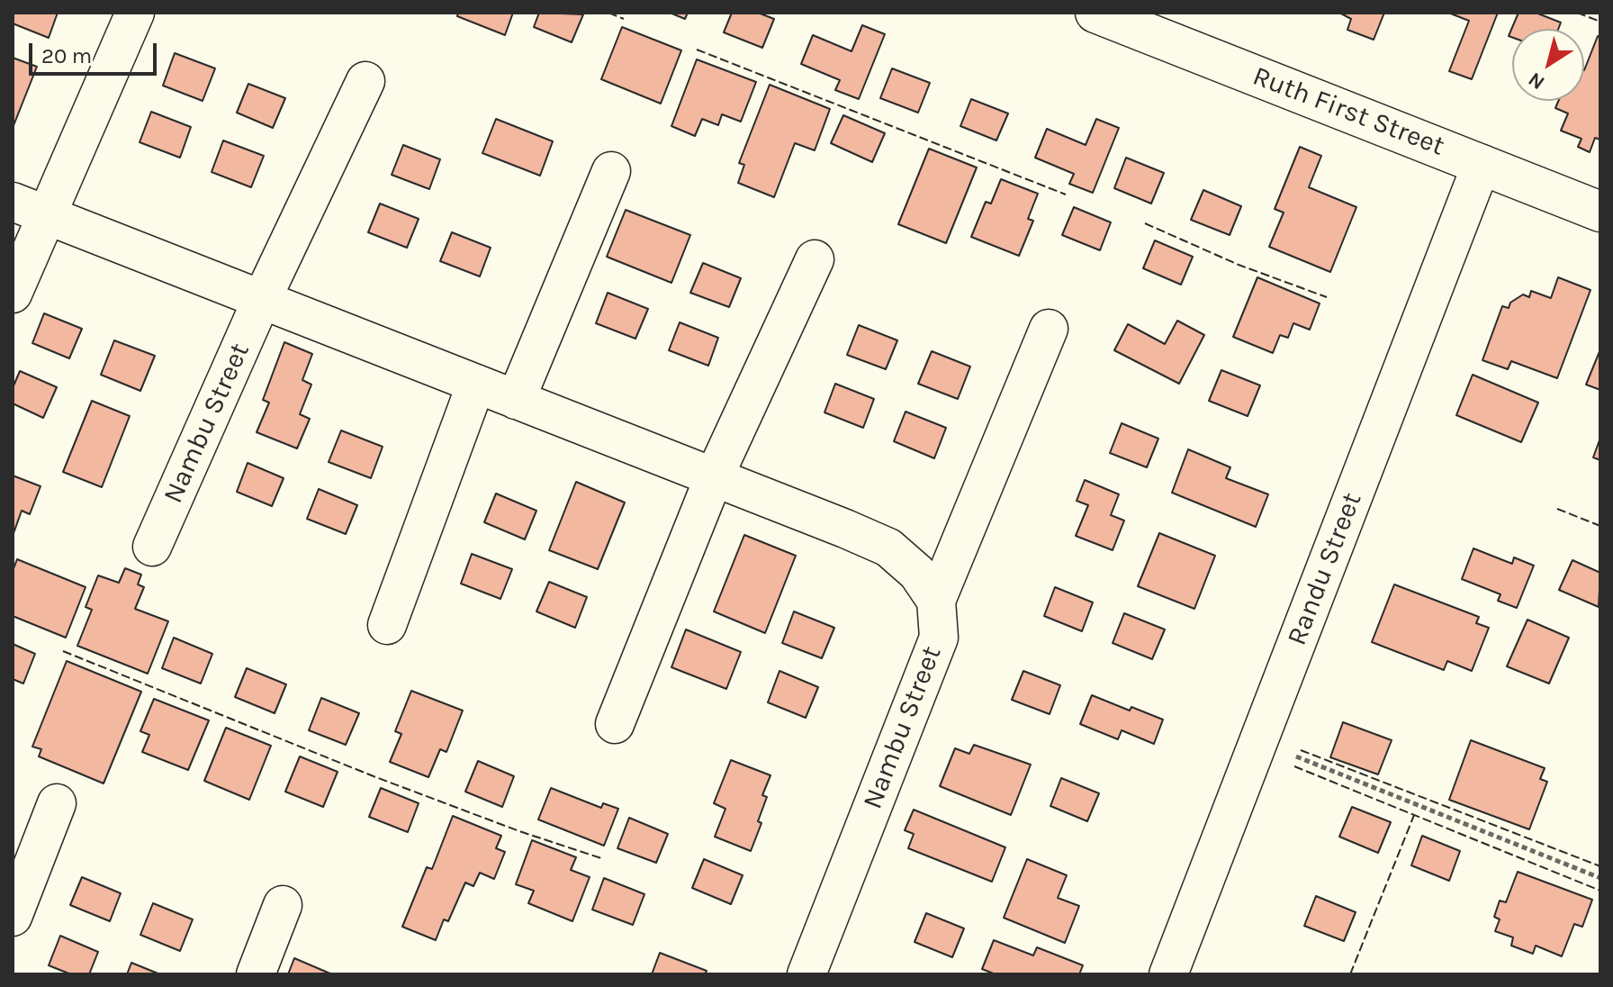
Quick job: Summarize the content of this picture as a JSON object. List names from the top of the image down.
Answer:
{
  "streets": {
    "street": ["Ruth First Street", "Nambu Street", "Randu Street"]
  },
  "crossings": [
    ["Ruth First Street", "Randu Street"]
  ],
  "scale_bar": "20 m",
  "north": "bottom left"
}
